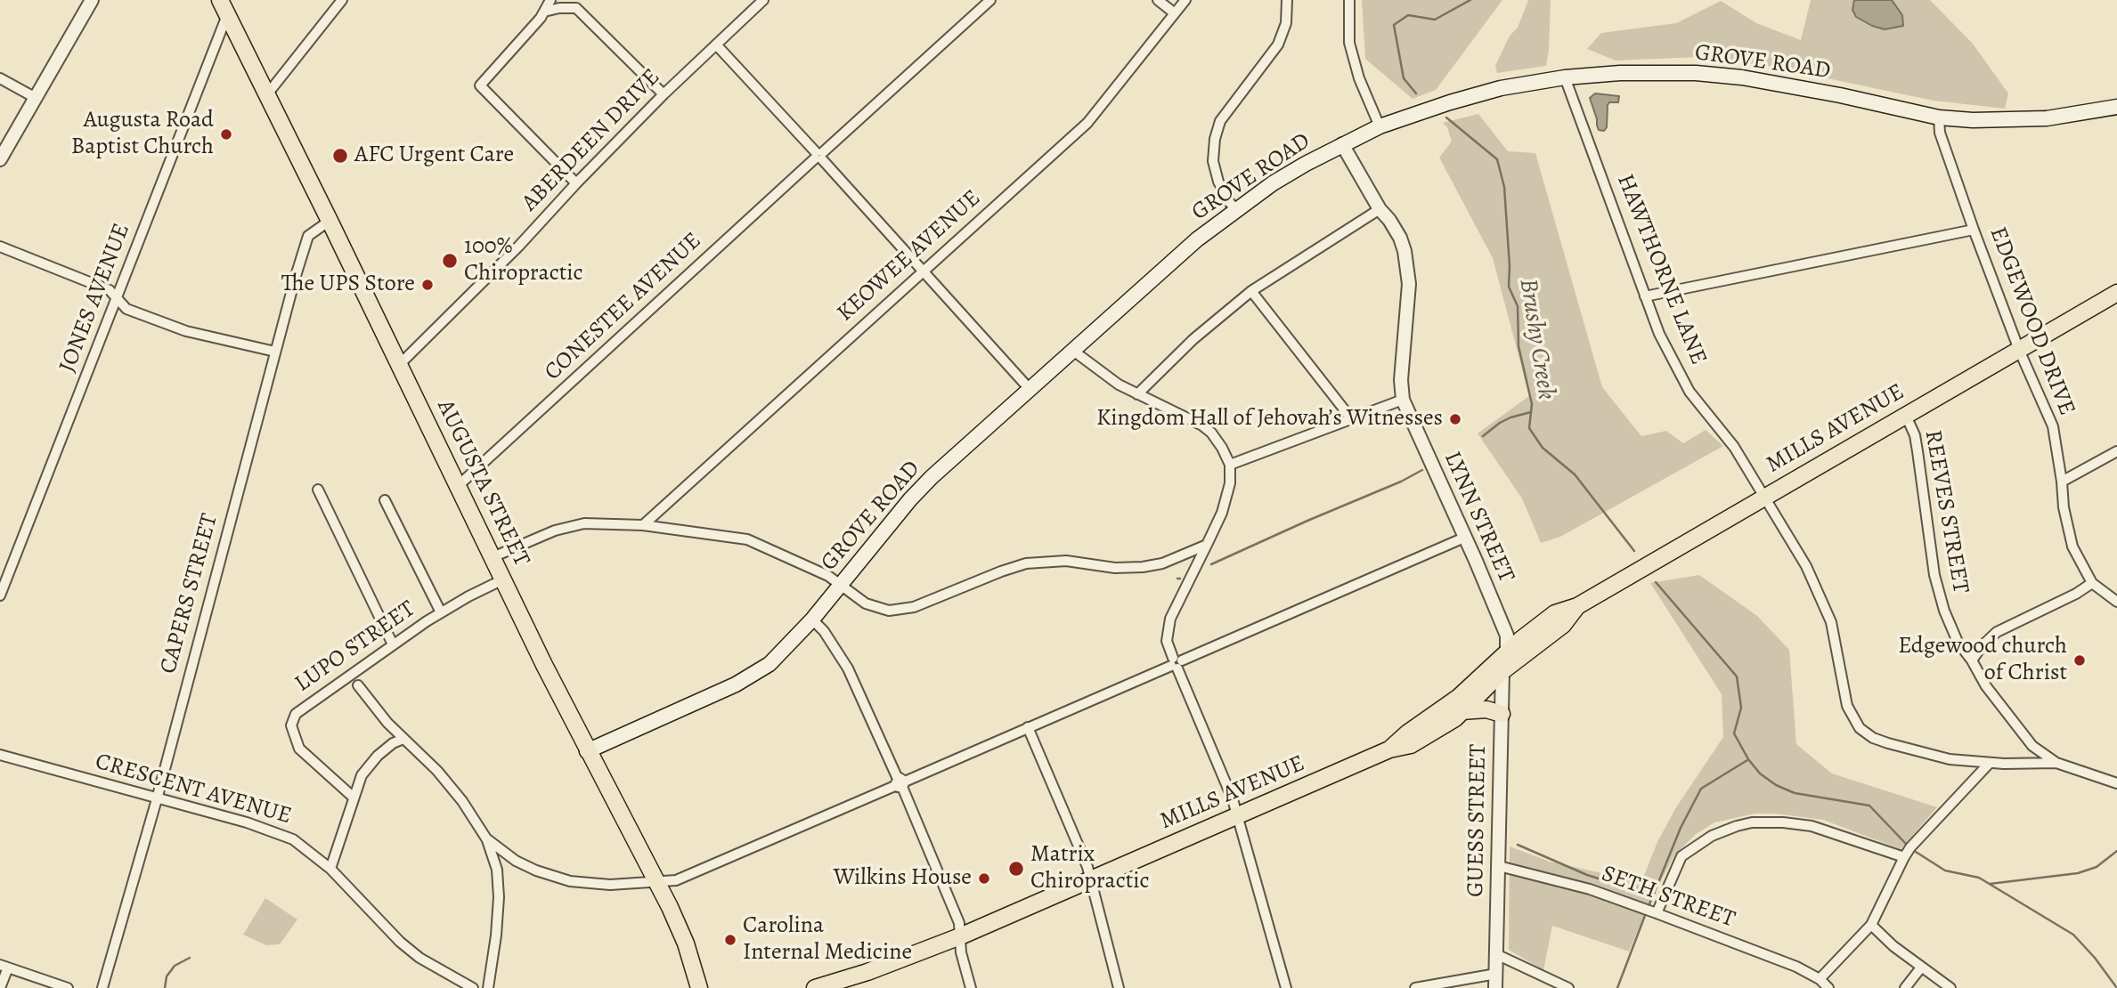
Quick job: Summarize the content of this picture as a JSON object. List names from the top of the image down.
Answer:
{
  "streets": {
    "main road": ["GROVE ROAD", "MILLS AVENUE", "AUGUSTA STREET"],
    "street": [
      "ABERDEEN DRIVE",
      "KEOWEE AVENUE",
      "HAWTHORNE LANE",
      "JONES AVENUE",
      "CONESTEE AVENUE",
      "EDGEWOOD DRIVE",
      "REEVES STREET",
      "LYNN STREET",
      "CAPERS STREET",
      "LUPO STREET",
      "CRESCENT AVENUE",
      "GUESS STREET",
      "SETH STREET"
    ]
  },
  "crossings": [
    ["GROVE ROAD", "HAWTHORNE LANE"],
    ["GROVE ROAD", "EDGEWOOD DRIVE"],
    ["GROVE ROAD", "AUGUSTA STREET"],
    ["ABERDEEN DRIVE", "AUGUSTA STREET"],
    ["HAWTHORNE LANE", "MILLS AVENUE"],
    ["HAWTHORNE LANE", "REEVES STREET"],
    ["JONES AVENUE", "AUGUSTA STREET"],
    ["CONESTEE AVENUE", "AUGUSTA STREET"],
    ["EDGEWOOD DRIVE", "MILLS AVENUE"],
    ["MILLS AVENUE", "REEVES STREET"],
    ["MILLS AVENUE", "LYNN STREET"],
    ["MILLS AVENUE", "GUESS STREET"],
    ["AUGUSTA STREET", "CAPERS STREET"],
    ["AUGUSTA STREET", "LUPO STREET"],
    ["LYNN STREET", "GUESS STREET"],
    ["CAPERS STREET", "CRESCENT AVENUE"],
    ["GUESS STREET", "SETH STREET"]
  ],
  "water": ["Brushy Creek"],
  "places": [
    "Augusta Road Baptist Church",
    "AFC Urgent Care",
    "100% Chiropractic",
    "The UPS Store",
    "Kingdom Hall of Jehovah’s Witnesses",
    "Edgewood church of Christ",
    "Matrix Chiropractic",
    "Wilkins House",
    "Carolina Internal Medicine"
  ]
}
